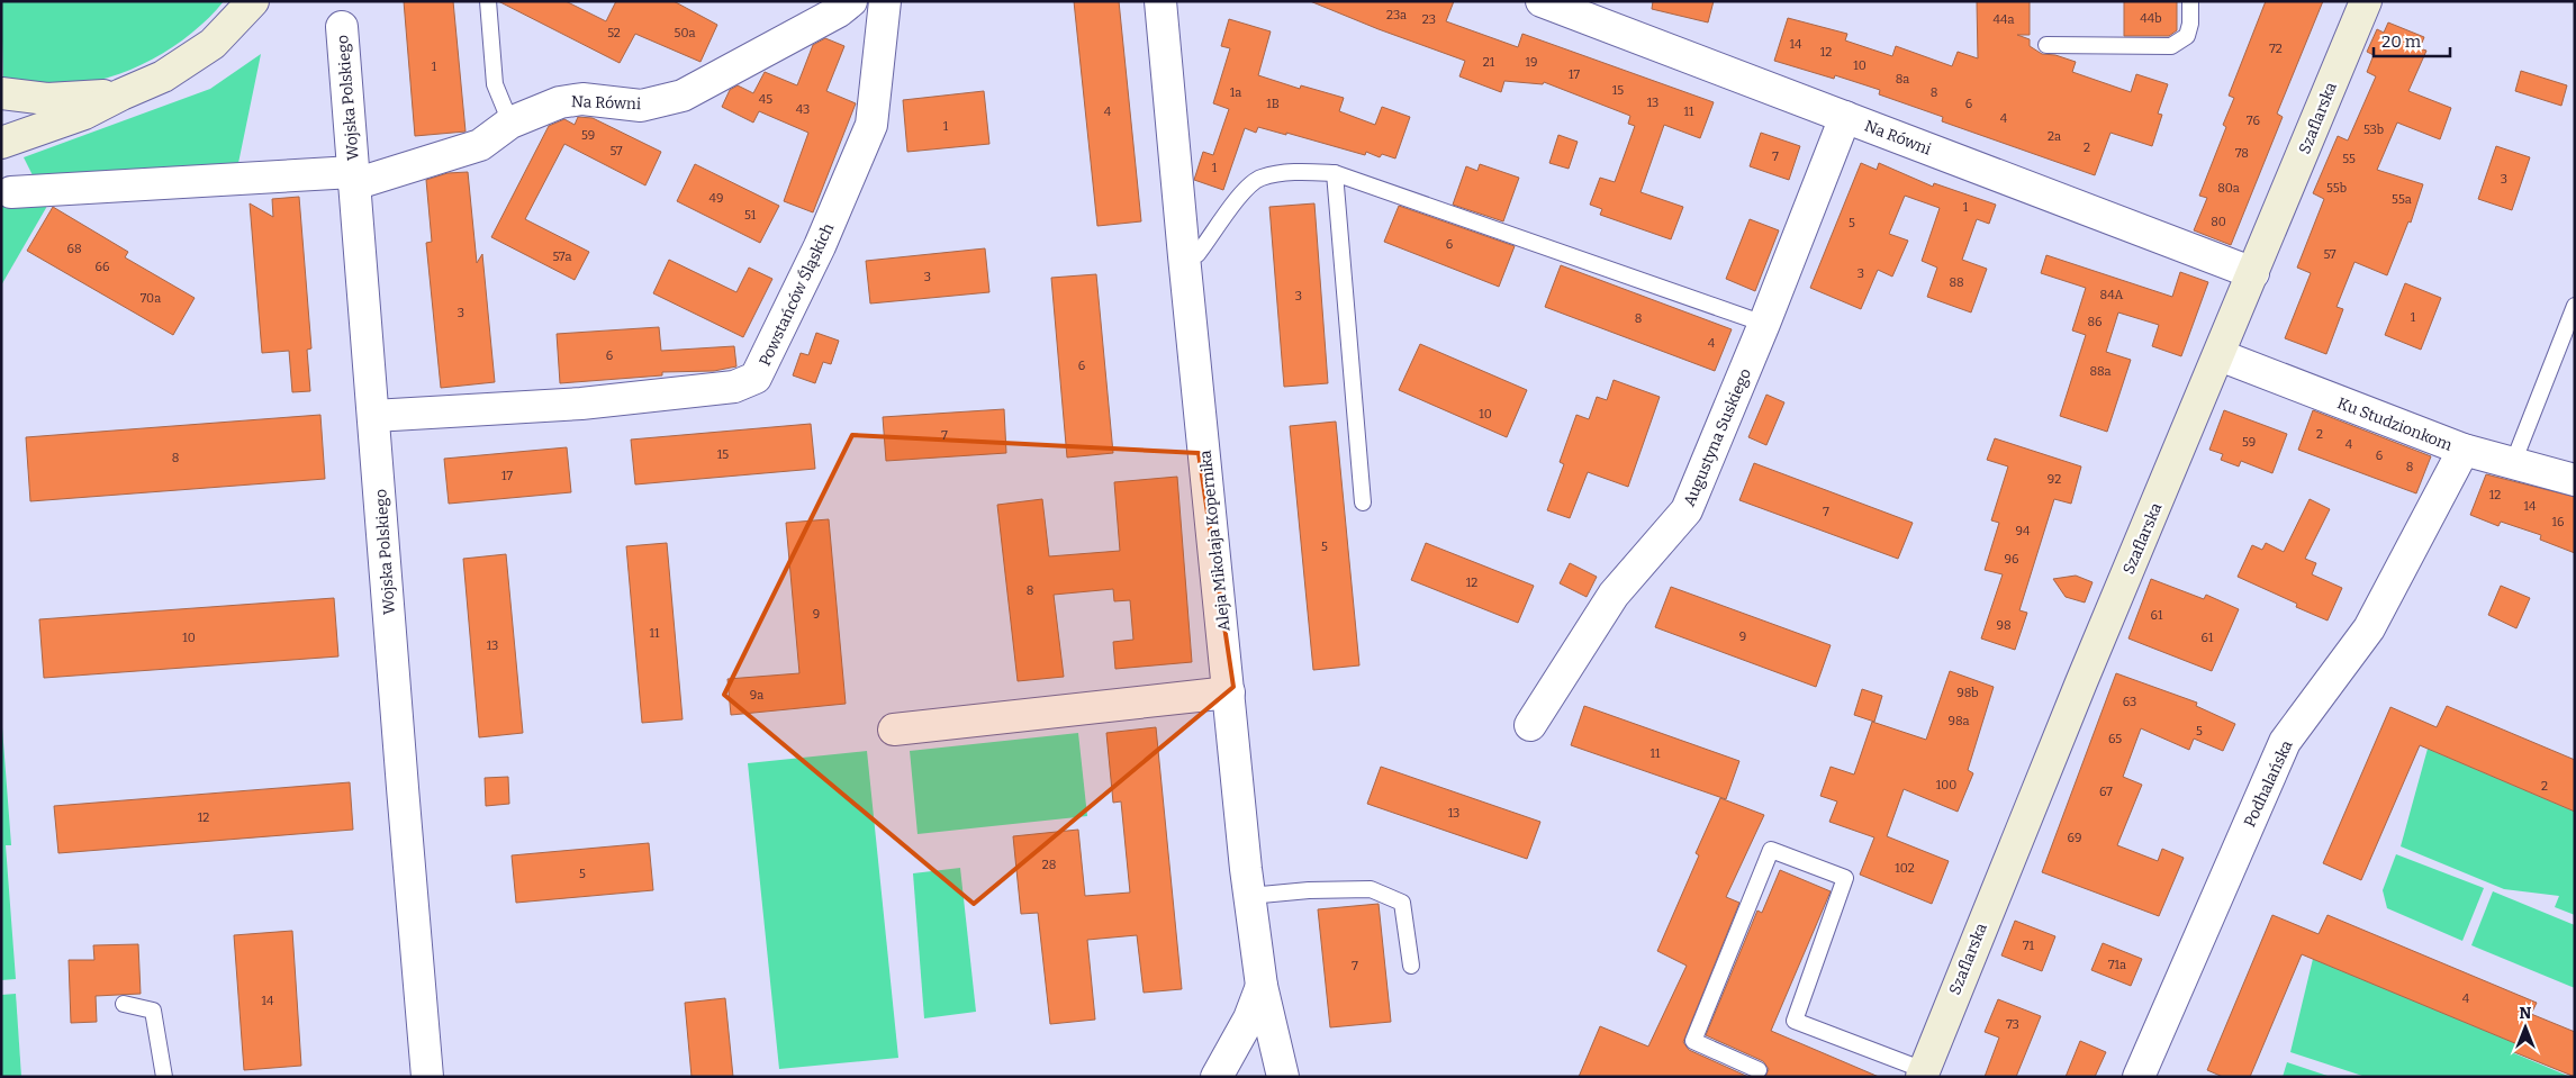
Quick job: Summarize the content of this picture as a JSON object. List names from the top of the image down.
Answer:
{
  "streets": {
    "street": [
      "Wojska Polskiego",
      "Na Równi",
      "Szaflarska",
      "Powstańców Śląskich",
      "Ku Studzionkom",
      "Augustyna Suskiego",
      "Aleja Mikołaja Kopernika",
      "Podhalańska"
    ]
  },
  "crossings": [
    ["Wojska Polskiego", "Na Równi"],
    ["Wojska Polskiego", "Powstańców Śląskich"],
    ["Na Równi", "Szaflarska"],
    ["Na Równi", "Augustyna Suskiego"],
    ["Szaflarska", "Ku Studzionkom"],
    ["Ku Studzionkom", "Podhalańska"]
  ],
  "house_numbers": [
    "23a",
    "44b",
    "23",
    "44a",
    "52",
    "50a",
    "14",
    "72",
    "12",
    "21",
    "19",
    "10",
    "1",
    "17",
    "8a",
    "15",
    "1a",
    "8",
    "45",
    "13",
    "1B",
    "6",
    "43",
    "4",
    "11",
    "4",
    "76",
    "1",
    "53b",
    "59",
    "2a",
    "2",
    "57",
    "78",
    "7",
    "55",
    "1",
    "3",
    "80a",
    "55b",
    "49",
    "55a",
    "1",
    "51",
    "80",
    "5",
    "6",
    "68",
    "57",
    "57a",
    "66",
    "3",
    "3",
    "88",
    "84A",
    "3",
    "70a",
    "3",
    "1",
    "8",
    "86",
    "4",
    "6",
    "6",
    "88a",
    "10",
    "2",
    "7",
    "59",
    "4",
    "15",
    "6",
    "8",
    "8",
    "17",
    "92",
    "12",
    "14",
    "7",
    "16",
    "94",
    "5",
    "96",
    "12",
    "8",
    "9",
    "61",
    "98",
    "11",
    "9",
    "10",
    "61",
    "13",
    "98b",
    "9a",
    "63",
    "98a",
    "5",
    "65",
    "11",
    "100",
    "2",
    "67",
    "13",
    "12",
    "69",
    "28",
    "102",
    "5",
    "71",
    "71a",
    "7",
    "4",
    "14",
    "73"
  ],
  "scale_bar": "20 m",
  "north": "top"
}
